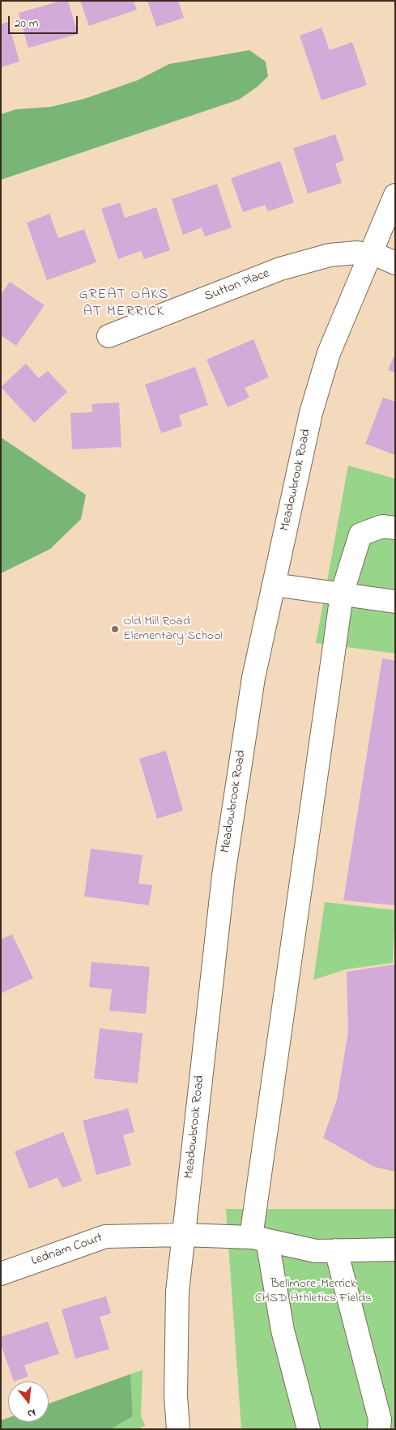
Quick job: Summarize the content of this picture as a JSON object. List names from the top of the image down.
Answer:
{
  "streets": {
    "street": ["Sutton Place", "Meadowbrook Road", "Lednam Court"]
  },
  "crossings": [
    ["Sutton Place", "Meadowbrook Road"],
    ["Meadowbrook Road", "Lednam Court"]
  ],
  "districts": ["GREAT OAKS AT MERRICK"],
  "parks": ["Bellmore-Merrick CHSD Athletics Fields"],
  "places": ["Old Mill Road Elementary School"],
  "scale_bar": "20 m",
  "north": "bottom"
}
